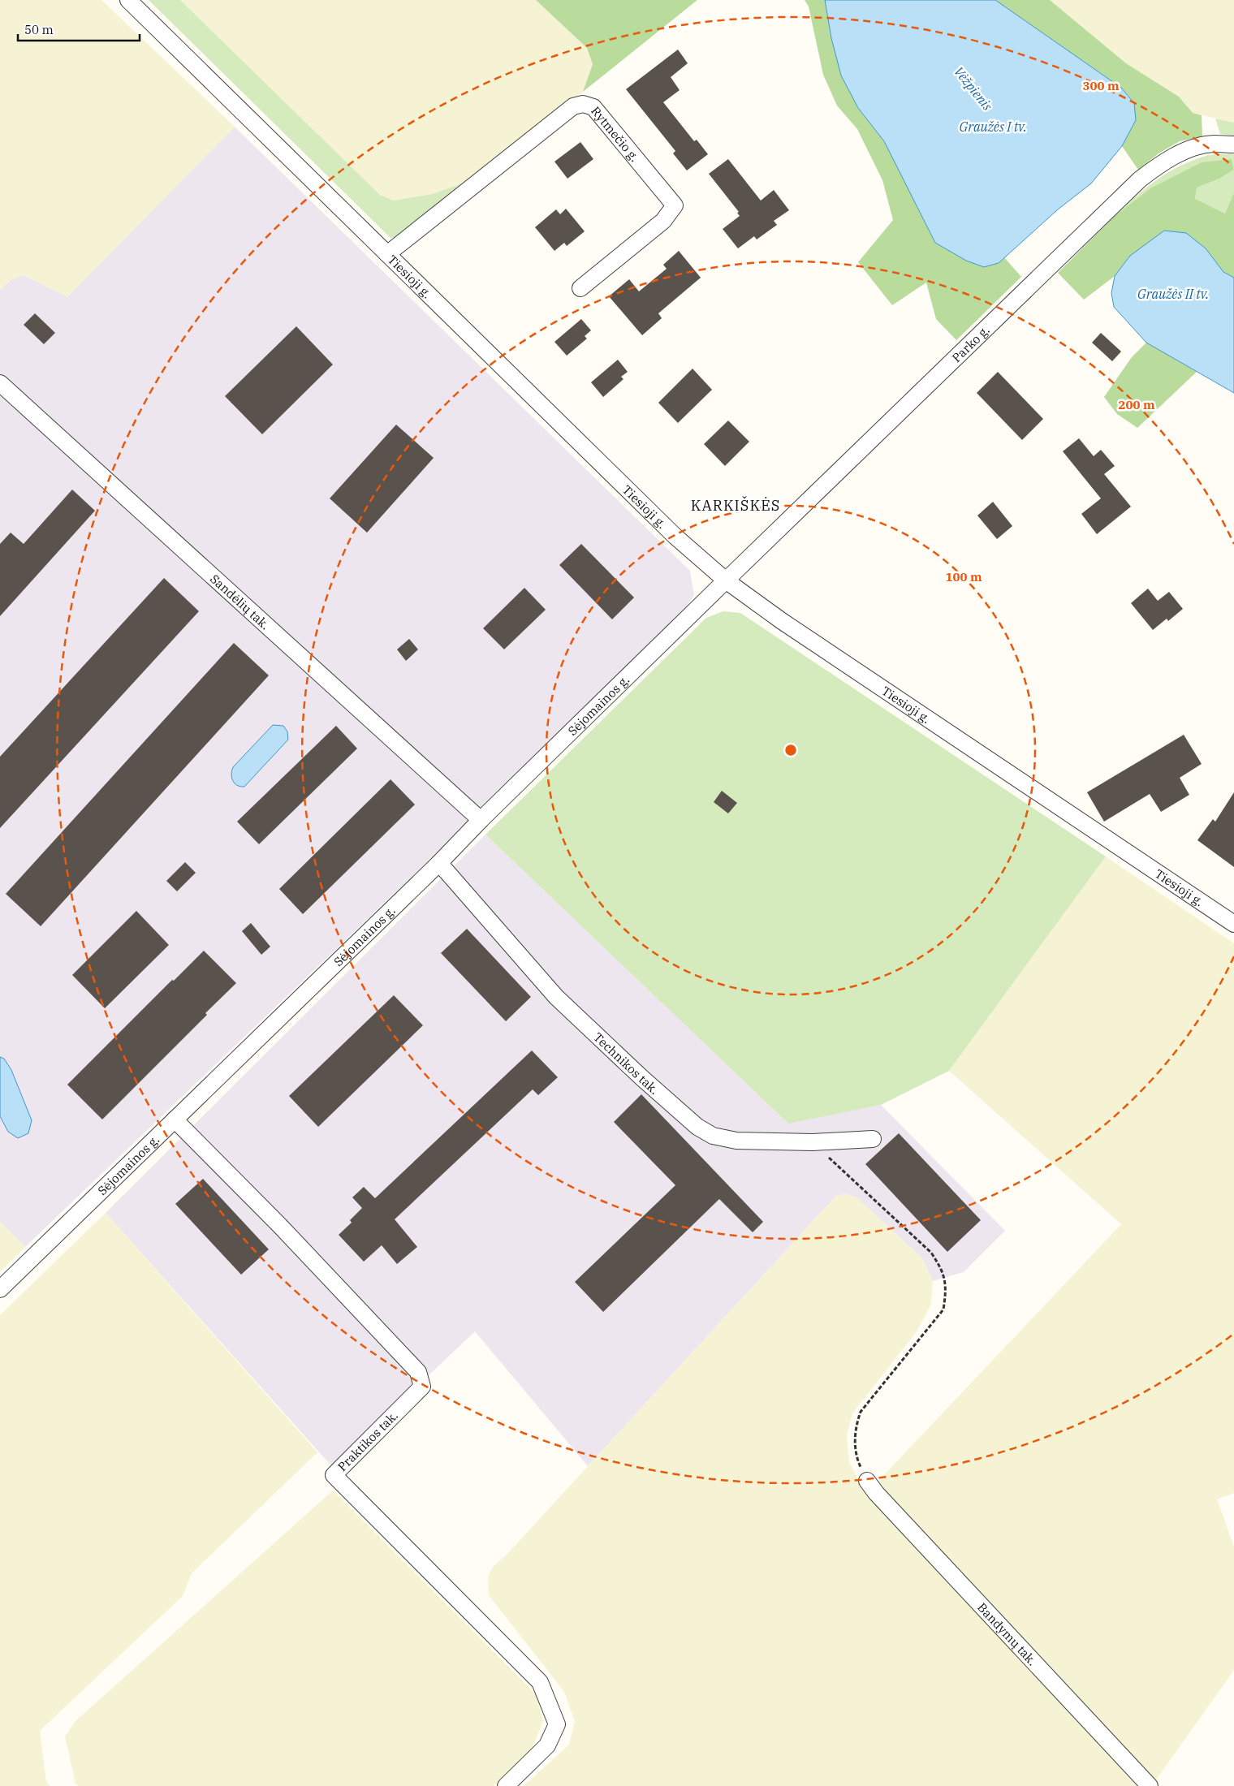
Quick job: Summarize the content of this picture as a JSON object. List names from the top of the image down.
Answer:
{
  "streets": {
    "street": [
      "Rytmečio g.",
      "Tiesioji g.",
      "Parko g.",
      "Sandėlių tak.",
      "Sėjomainos g.",
      "Technikos tak.",
      "Praktikos tak.",
      "Bandymų tak."
    ]
  },
  "crossings": [
    ["Rytmečio g.", "Tiesioji g."],
    ["Tiesioji g.", "Parko g."],
    ["Tiesioji g.", "Sėjomainos g."],
    ["Parko g.", "Sėjomainos g."],
    ["Sandėlių tak.", "Sėjomainos g."],
    ["Sėjomainos g.", "Technikos tak."],
    ["Sėjomainos g.", "Praktikos tak."]
  ],
  "districts": ["KARKIŠKĖS"],
  "water": ["Vėžpienis", "Graužės I tv.", "Graužės II tv."],
  "scale_bar": "50 m",
  "rings": ["300 m", "200 m", "100 m"]
}
